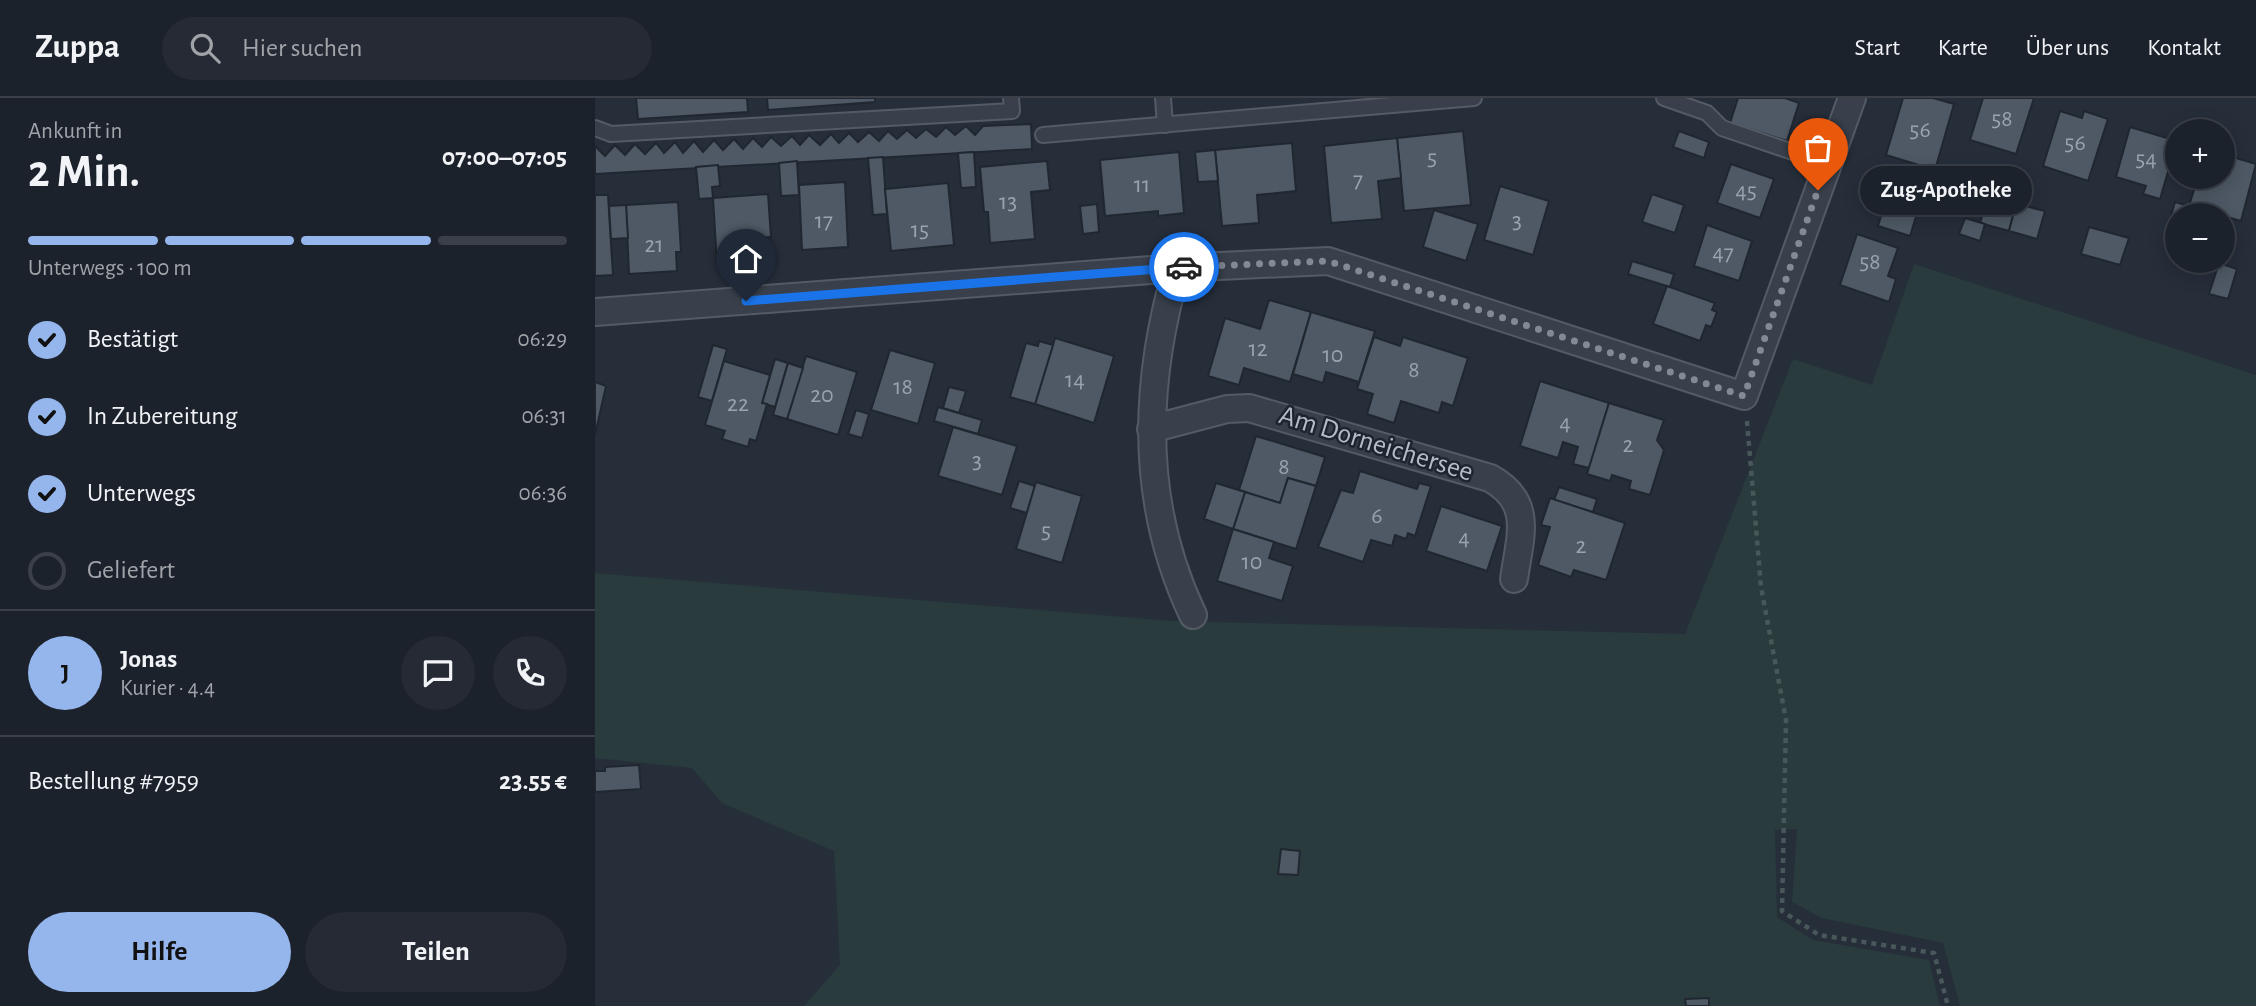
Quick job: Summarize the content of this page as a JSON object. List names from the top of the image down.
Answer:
{
  "streets": {
    "street": ["Am Dorneichersee"]
  },
  "places": ["Zug-Apotheke"],
  "house_numbers": [
    "58",
    "56",
    "56",
    "5",
    "54",
    "7",
    "11",
    "45",
    "13",
    "17",
    "3",
    "15",
    "21",
    "47",
    "58",
    "12",
    "10",
    "8",
    "14",
    "18",
    "20",
    "22",
    "4",
    "2",
    "3",
    "8",
    "6",
    "5",
    "4",
    "2",
    "10"
  ],
  "page": {
    "header": "Zuppa",
    "search": "Hier suchen",
    "nav": [
      "Start",
      "Karte",
      "Über uns",
      "Kontakt"
    ],
    "heading": ["2 Min.", "Ankunft in", "07:00–07:05"],
    "panel": [
      "Jonas",
      "Kurier · 4.4",
      "Bestellung #7959",
      "23.55 €"
    ],
    "map_buttons": ["+", "−"],
    "bubble": "Zug-Apotheke",
    "bar": "Unterwegs · 100 m",
    "list": [
      ["Bestätigt", "06:29"],
      ["In Zubereitung", "06:31"],
      ["Unterwegs", "06:36"],
      "Geliefert"
    ],
    "round": "J",
    "buttons": ["Hilfe", "Teilen"]
  }
}
